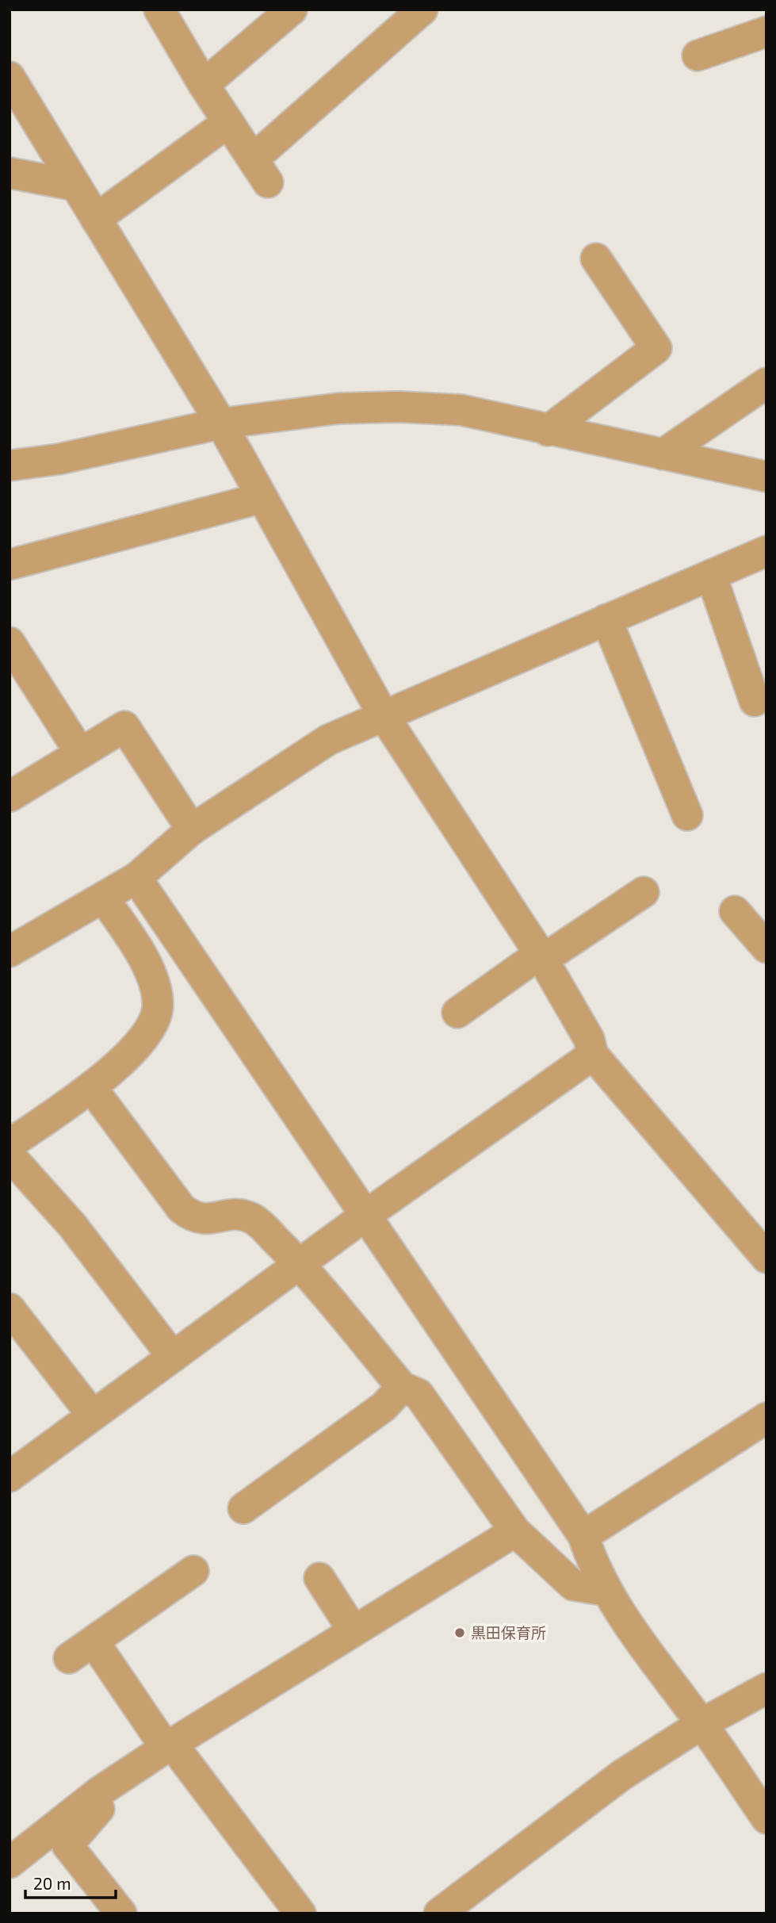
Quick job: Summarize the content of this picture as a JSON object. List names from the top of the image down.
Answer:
{
  "places": ["黒田保育所"],
  "scale_bar": "20 m"
}
